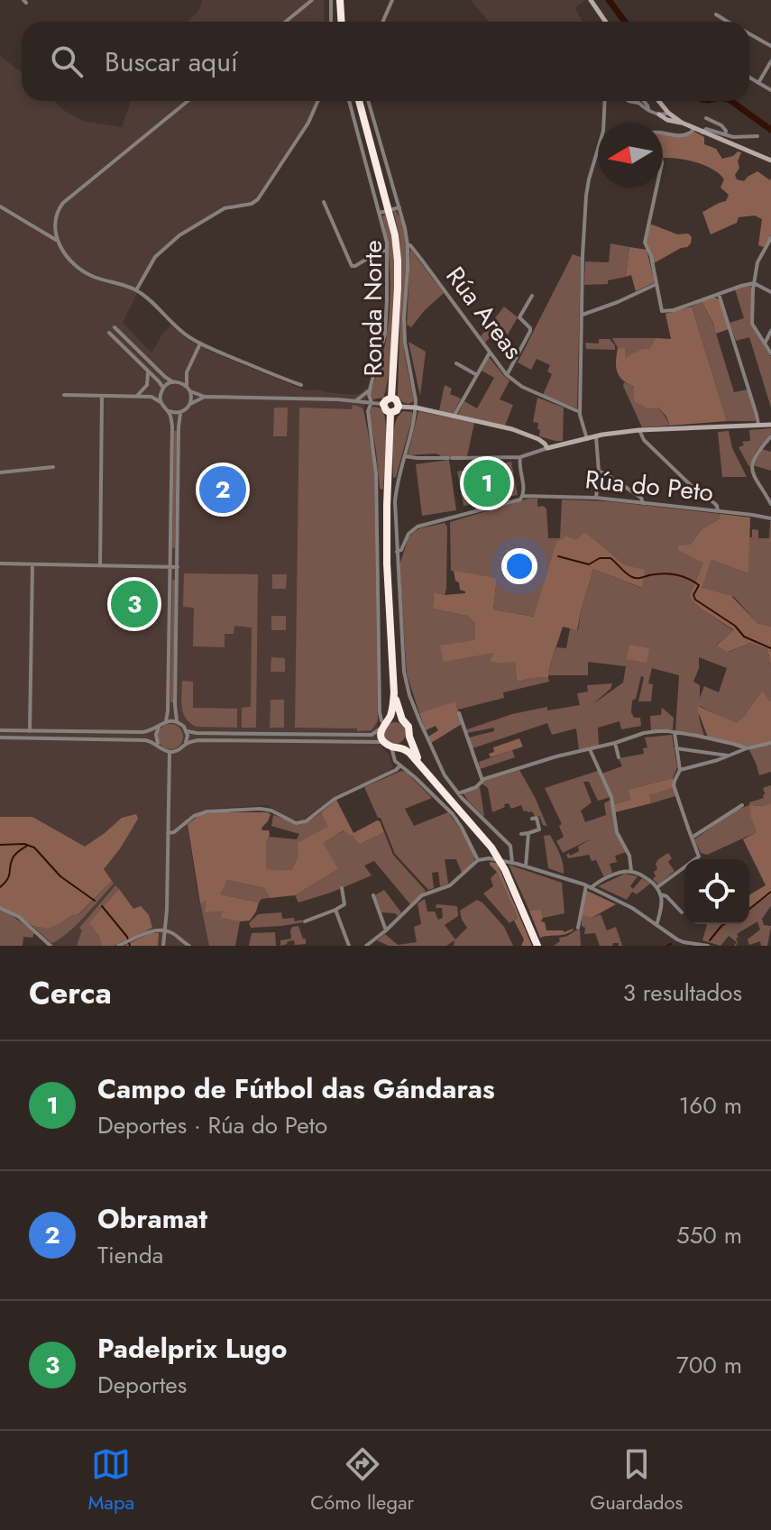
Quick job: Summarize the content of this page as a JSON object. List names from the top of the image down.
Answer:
{
  "streets": {
    "highway": ["Ronda Norte"],
    "street": ["Rúa Areas", "Rúa do Peto"]
  },
  "north": "left",
  "page": {
    "search": "Buscar aquí",
    "pins": ["1", "2", "3"],
    "heading": ["Cerca", "3 resultados"],
    "list": [
      {
        "mark": "1",
        "name": "Campo de Fútbol das Gándaras",
        "note": "Deportes · Rúa do Peto",
        "value": "160 m"
      },
      {
        "mark": "2",
        "name": "Obramat",
        "note": "Tienda",
        "value": "550 m"
      },
      {
        "mark": "3",
        "name": "Padelprix Lugo",
        "note": "Deportes",
        "value": "700 m"
      }
    ],
    "nav": ["Mapa", "Cómo llegar", "Guardados"]
  }
}
